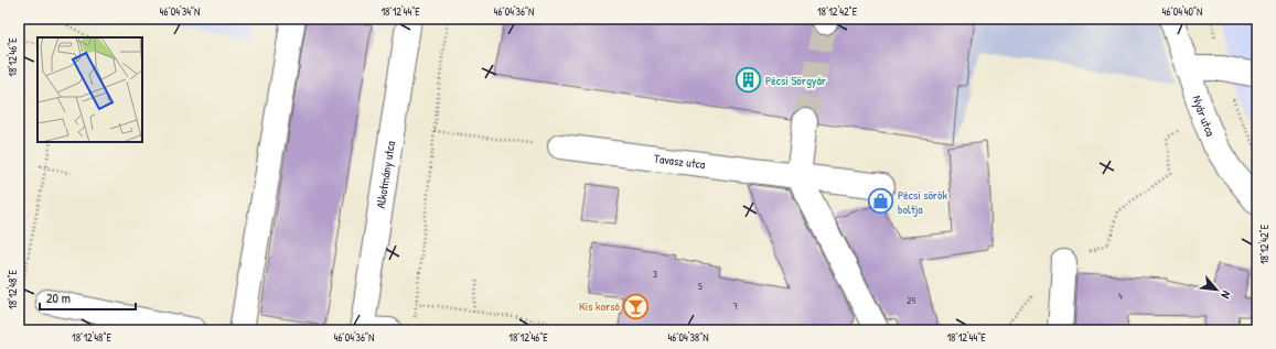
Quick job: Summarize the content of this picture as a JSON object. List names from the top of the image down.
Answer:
{
  "streets": {
    "street": ["Nyár utca", "Tavasz utca", "Alkotmány utca"]
  },
  "places": {
    "building": ["Pécsi Sörgyár"],
    "shop": ["Pécsi sörök boltja"],
    "bar": ["Kis korsó"]
  },
  "house_numbers": [
    "3",
    "5",
    "4",
    "29",
    "7"
  ],
  "scale_bar": "20 m",
  "north": "bottom right",
  "coordinates": [
    "46°04'34\"N",
    "18°12'44\"E",
    "46°04'36\"N",
    "18°12'42\"E",
    "46°04'40\"N",
    "18°12'46\"E",
    "18°12'48\"E",
    "46°04'38\"N"
  ]
}
